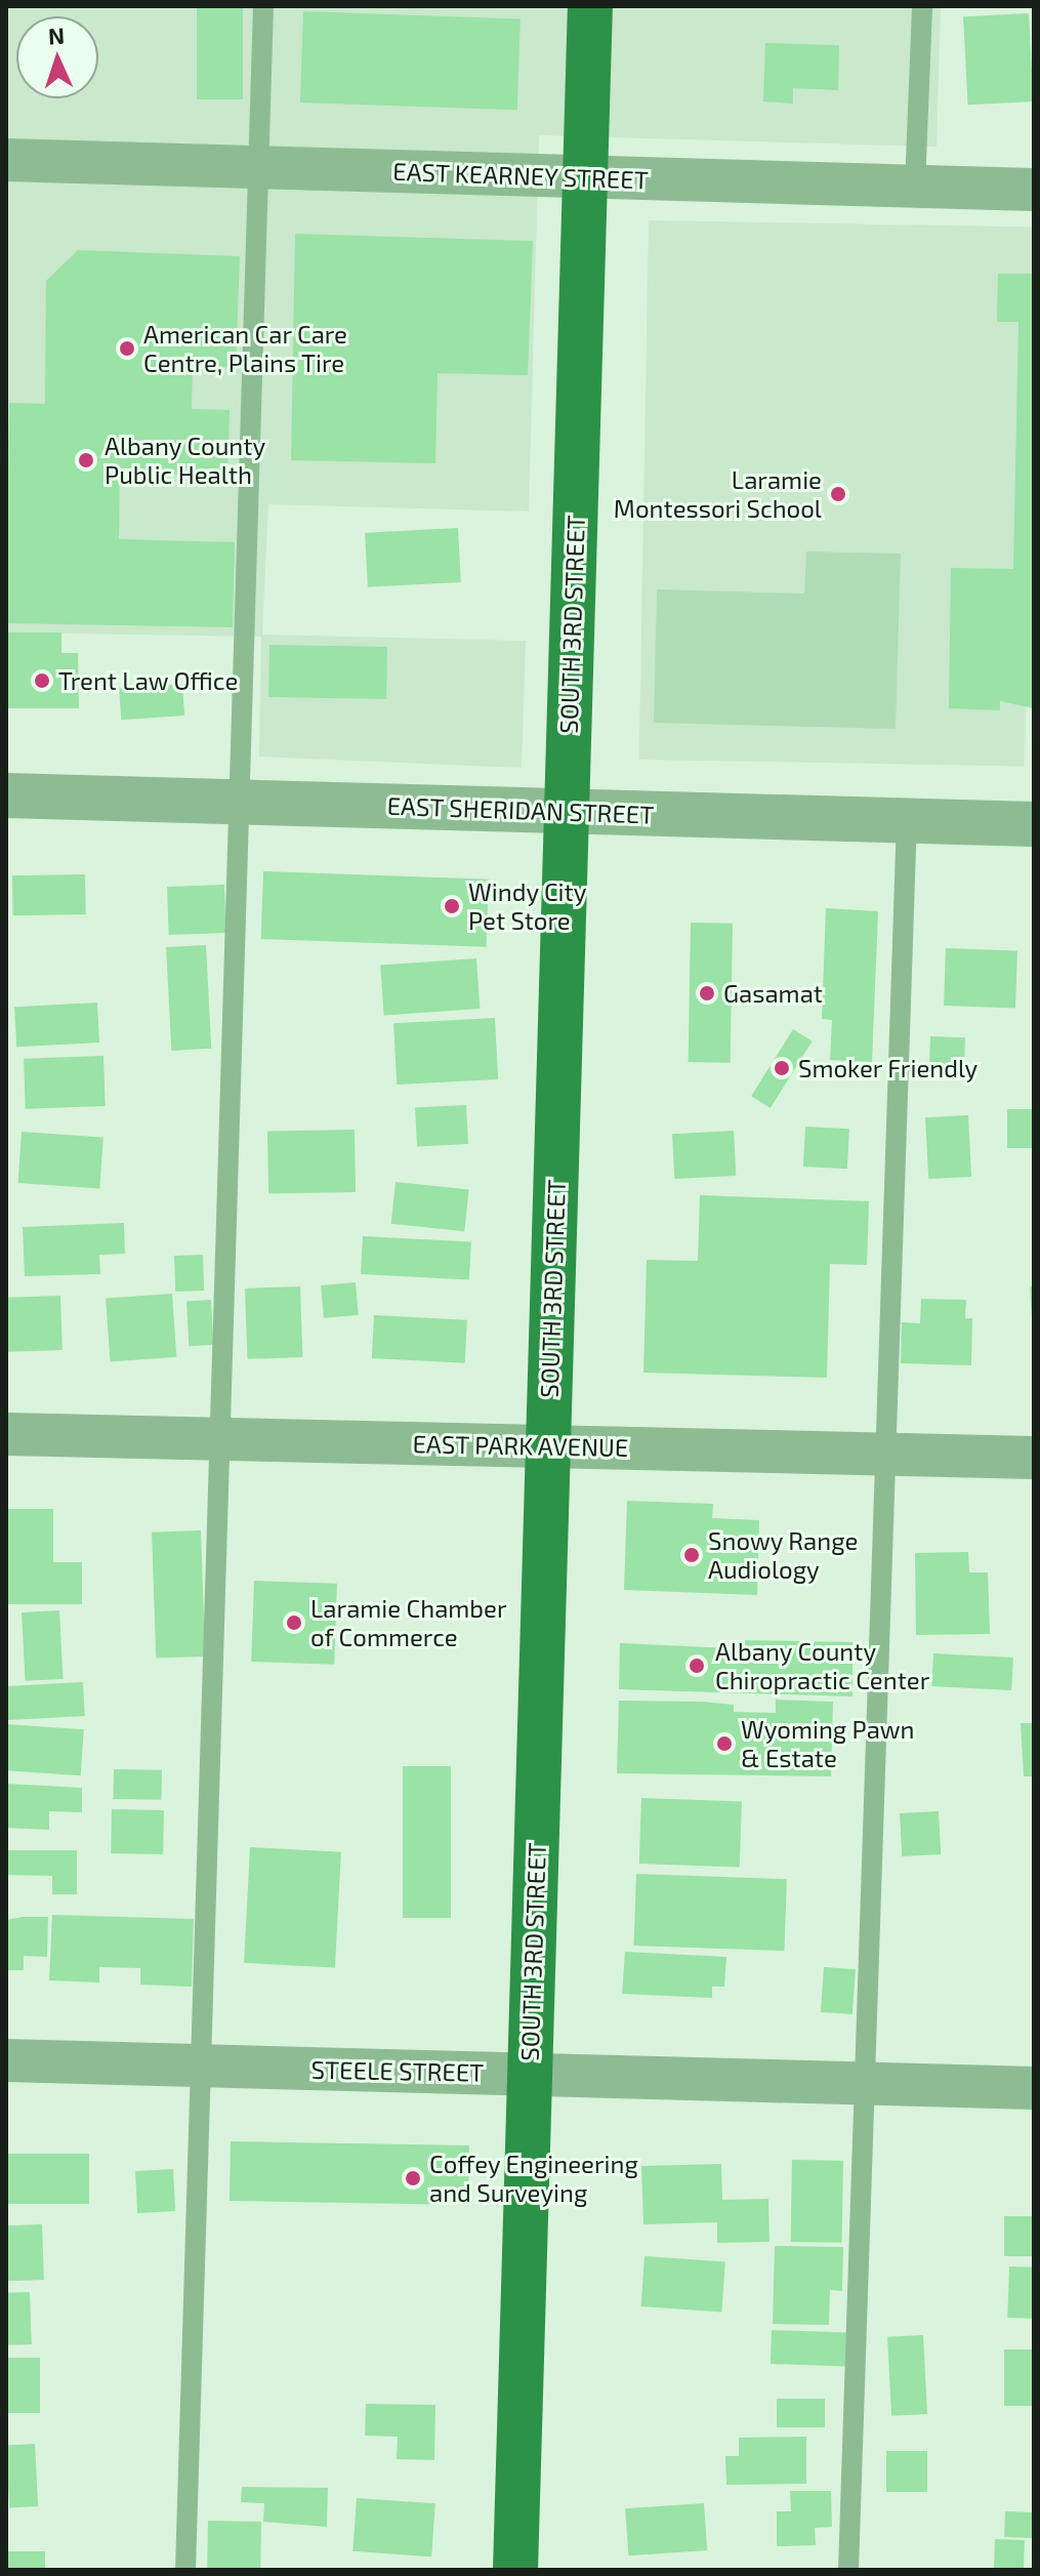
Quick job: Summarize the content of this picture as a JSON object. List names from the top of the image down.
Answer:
{
  "streets": {
    "main road": ["SOUTH 3RD STREET"],
    "street": [
      "EAST KEARNEY STREET",
      "EAST SHERIDAN STREET",
      "EAST PARK AVENUE",
      "STEELE STREET"
    ]
  },
  "crossings": [
    ["EAST KEARNEY STREET", "SOUTH 3RD STREET"],
    ["SOUTH 3RD STREET", "EAST SHERIDAN STREET"],
    ["SOUTH 3RD STREET", "EAST PARK AVENUE"],
    ["SOUTH 3RD STREET", "STEELE STREET"]
  ],
  "places": [
    "American Car Care Centre, Plains Tire",
    "Albany County Public Health",
    "Laramie Montessori School",
    "Trent Law Office",
    "Windy City Pet Store",
    "Gasamat",
    "Smoker Friendly",
    "Snowy Range Audiology",
    "Laramie Chamber of Commerce",
    "Albany County Chiropractic Center",
    "Wyoming Pawn & Estate",
    "Coffey Engineering and Surveying"
  ],
  "north": "top"
}
